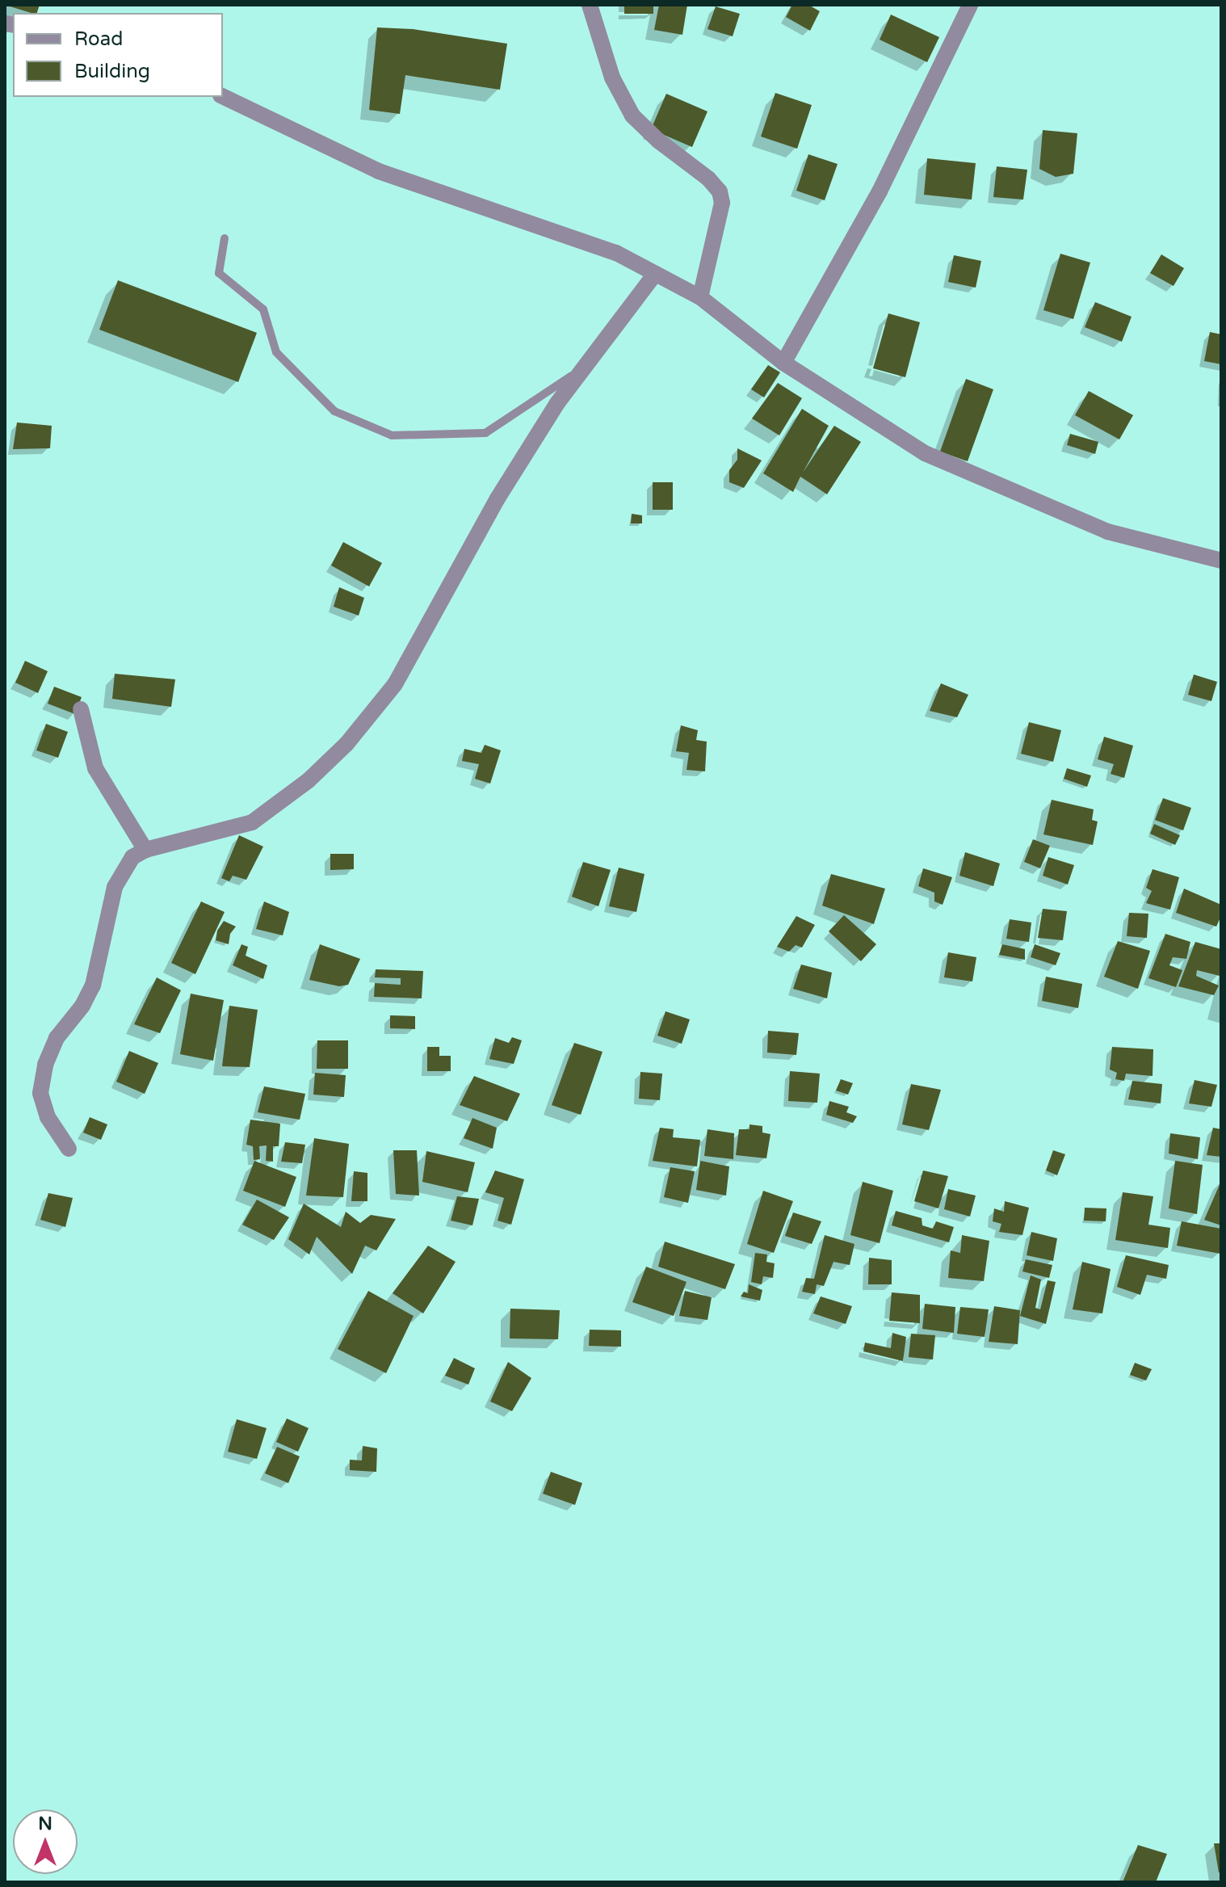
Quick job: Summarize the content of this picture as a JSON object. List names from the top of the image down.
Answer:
{
  "legend": ["Road", "Building"],
  "north": "top"
}
